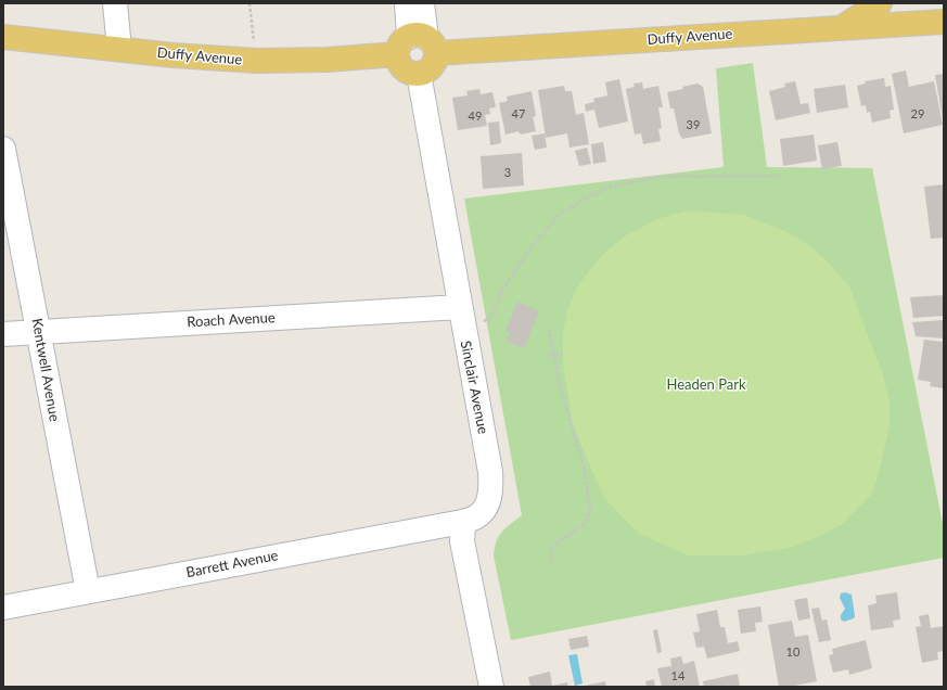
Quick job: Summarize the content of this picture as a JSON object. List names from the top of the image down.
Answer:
{
  "streets": {
    "main road": ["Duffy Avenue"],
    "street": [
      "Roach Avenue",
      "Kentwell Avenue",
      "Sinclair Avenue",
      "Barrett Avenue"
    ]
  },
  "crossings": [
    ["Roach Avenue", "Kentwell Avenue"],
    ["Roach Avenue", "Sinclair Avenue"],
    ["Kentwell Avenue", "Barrett Avenue"],
    ["Sinclair Avenue", "Barrett Avenue"]
  ],
  "parks": ["Headen Park"],
  "house_numbers": [
    "47",
    "29",
    "49",
    "39",
    "3",
    "10",
    "14"
  ]
}
